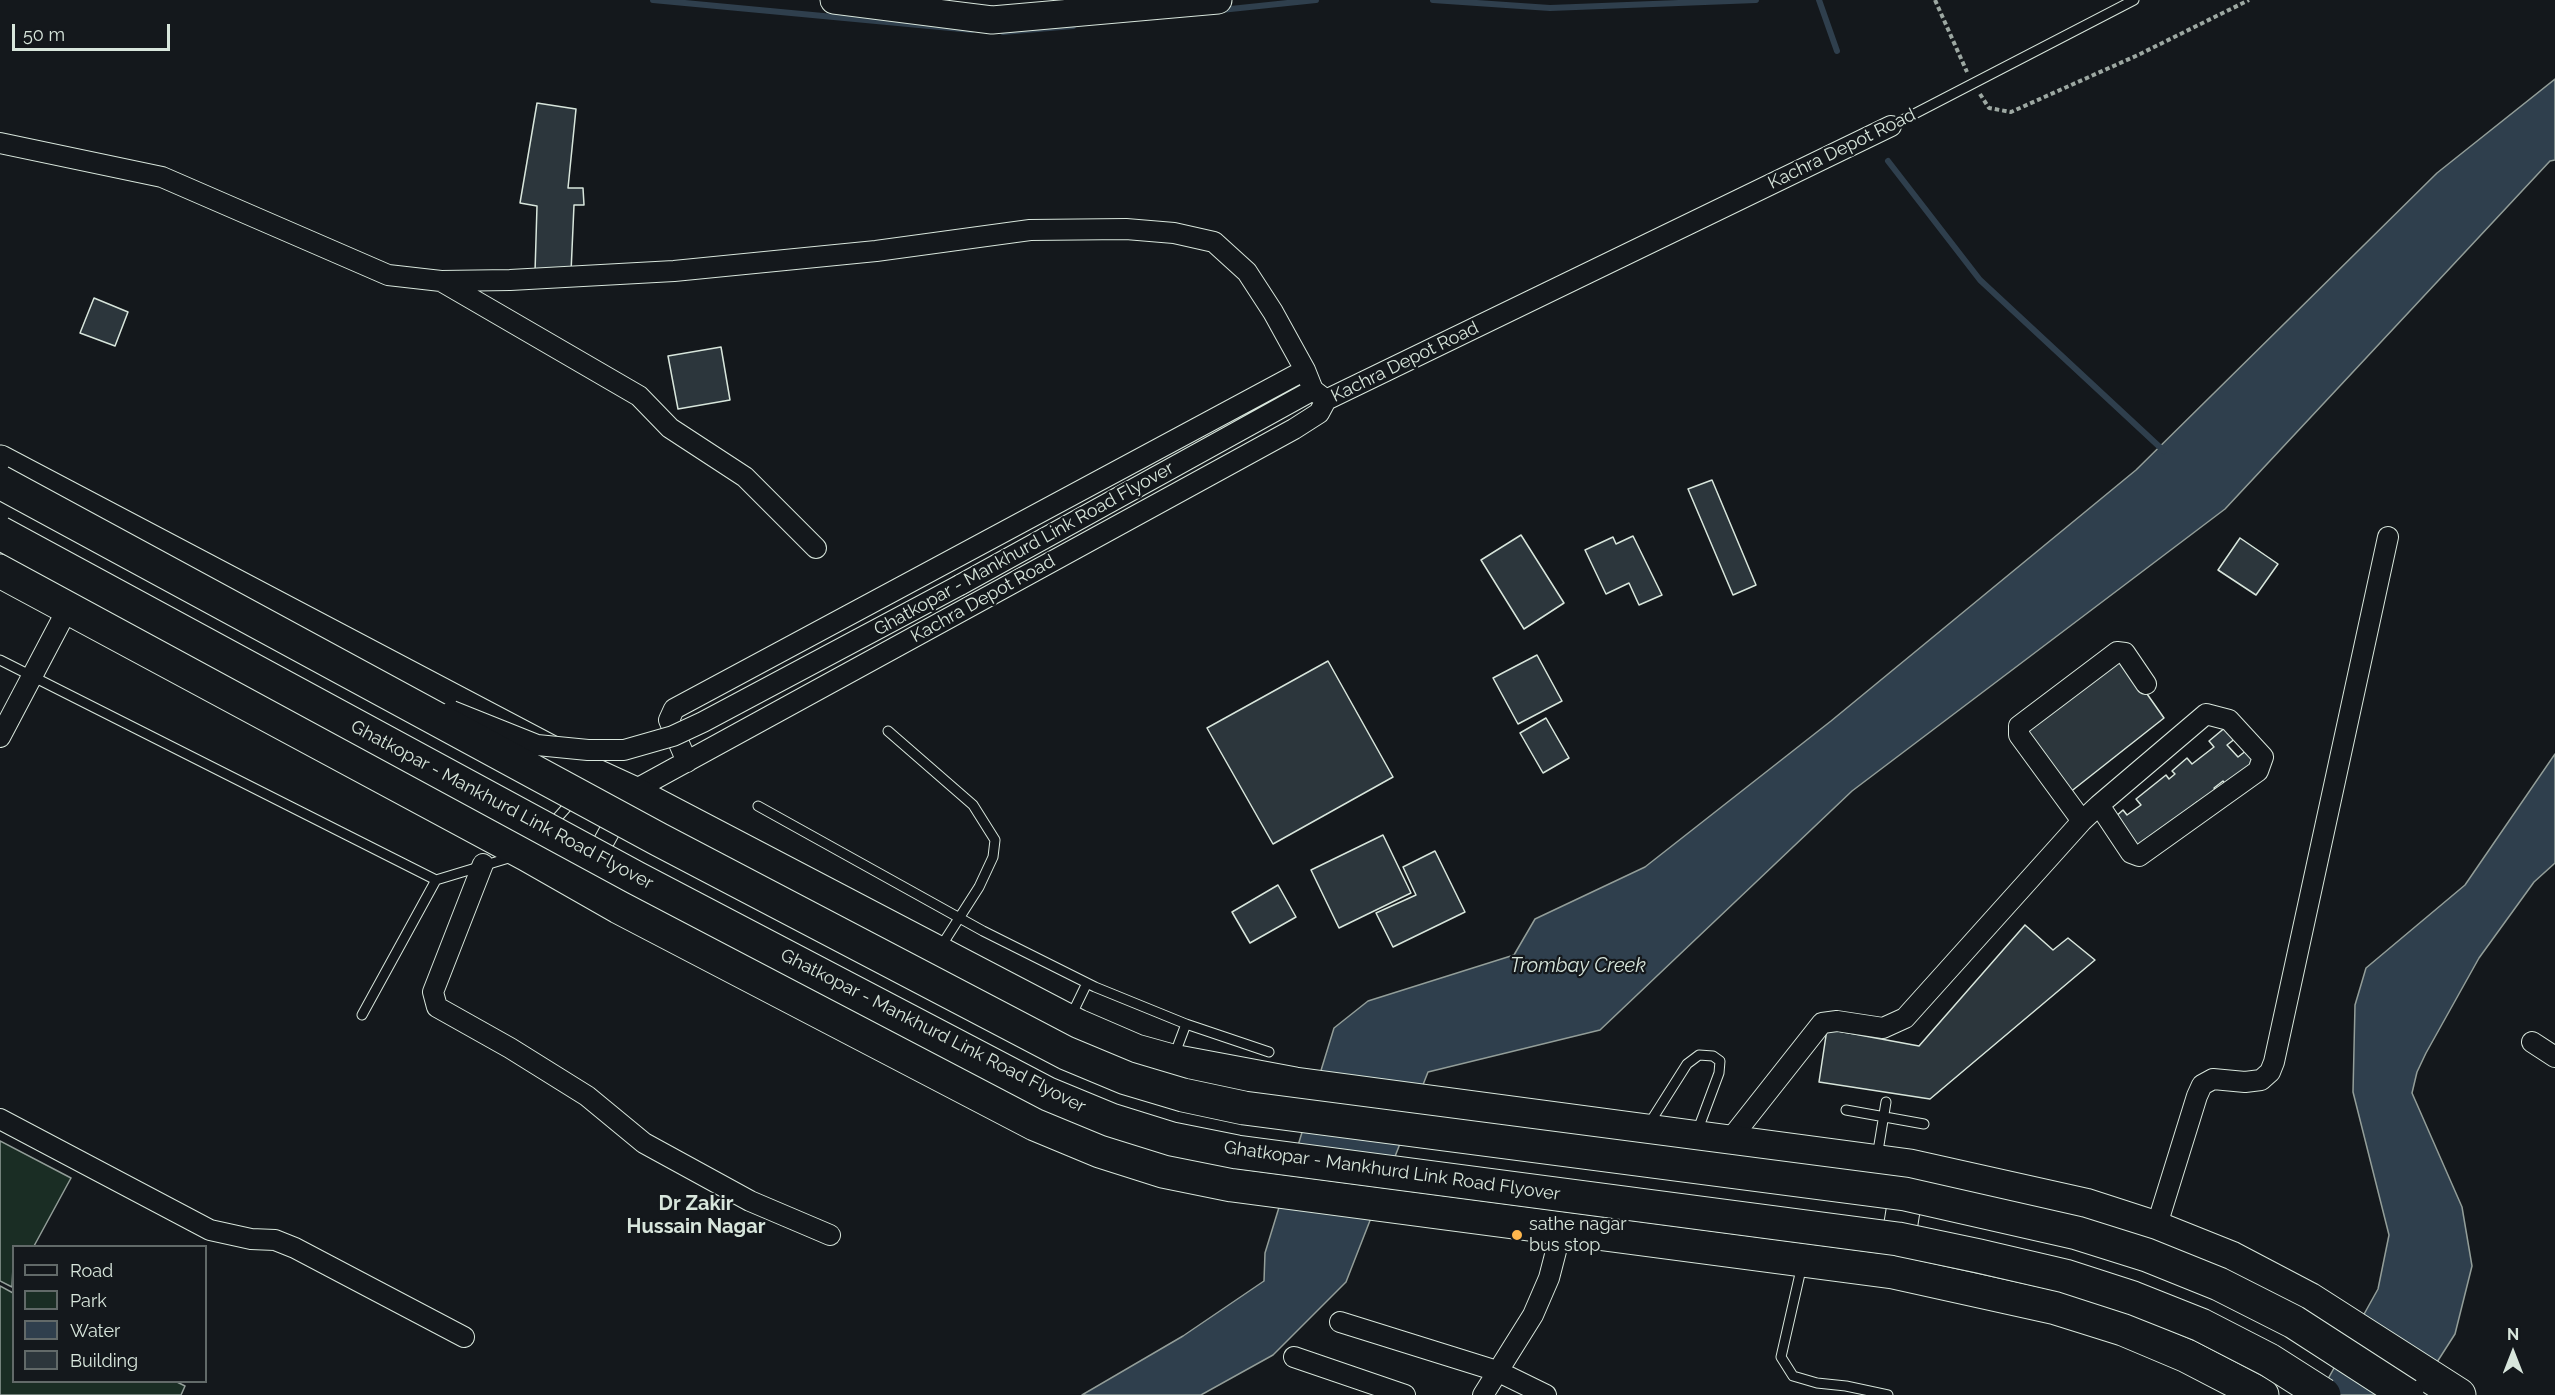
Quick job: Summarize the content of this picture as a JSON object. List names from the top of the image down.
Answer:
{
  "streets": {
    "highway": ["Ghatkopar - Mankhurd Link Road Flyover"],
    "street": ["Kachra Depot Road"]
  },
  "crossings": [
    ["Kachra Depot Road", "Ghatkopar - Mankhurd Link Road Flyover"]
  ],
  "districts": ["Dr Zakir Hussain Nagar"],
  "water": ["Trombay Creek"],
  "places": ["sathe nagar bus stop"],
  "legend": [
    "Road",
    "Park",
    "Water",
    "Building"
  ],
  "scale_bar": "50 m",
  "north": "top"
}
